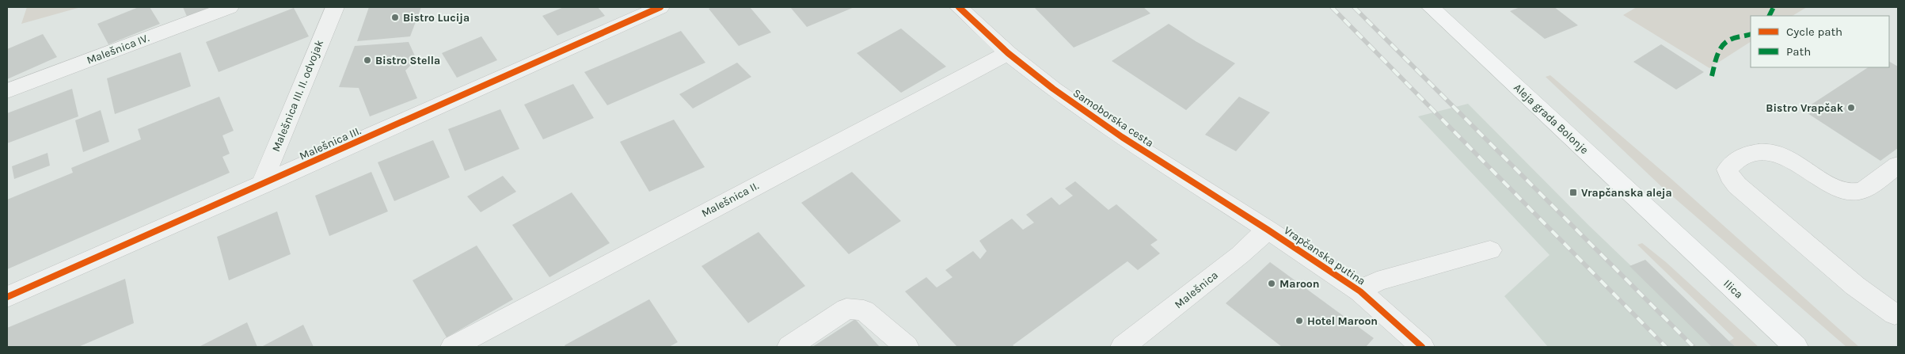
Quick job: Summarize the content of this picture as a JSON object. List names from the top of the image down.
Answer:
{
  "streets": {
    "main road": ["Aleja grada Bolonje", "Ilica"],
    "street": [
      "Malešnica IV.",
      "Malešnica III. II. odvojak",
      "Samoborska cesta",
      "Malešnica III.",
      "Malešnica II.",
      "Vrapčanska putina",
      "Malešnica"
    ]
  },
  "crossings": [
    ["Malešnica III. II. odvojak", "Malešnica III."],
    ["Samoborska cesta", "Malešnica II."],
    ["Samoborska cesta", "Vrapčanska putina"],
    ["Samoborska cesta", "Malešnica"],
    ["Aleja grada Bolonje", "Ilica"],
    ["Vrapčanska putina", "Malešnica"]
  ],
  "places": {
    "other": [
      "Bistro Lucija",
      "Bistro Stella",
      "Bistro Vrapčak",
      "Maroon",
      "Hotel Maroon"
    ],
    "transit": ["Vrapčanska aleja"]
  },
  "legend": ["Cycle path", "Path"]
}
